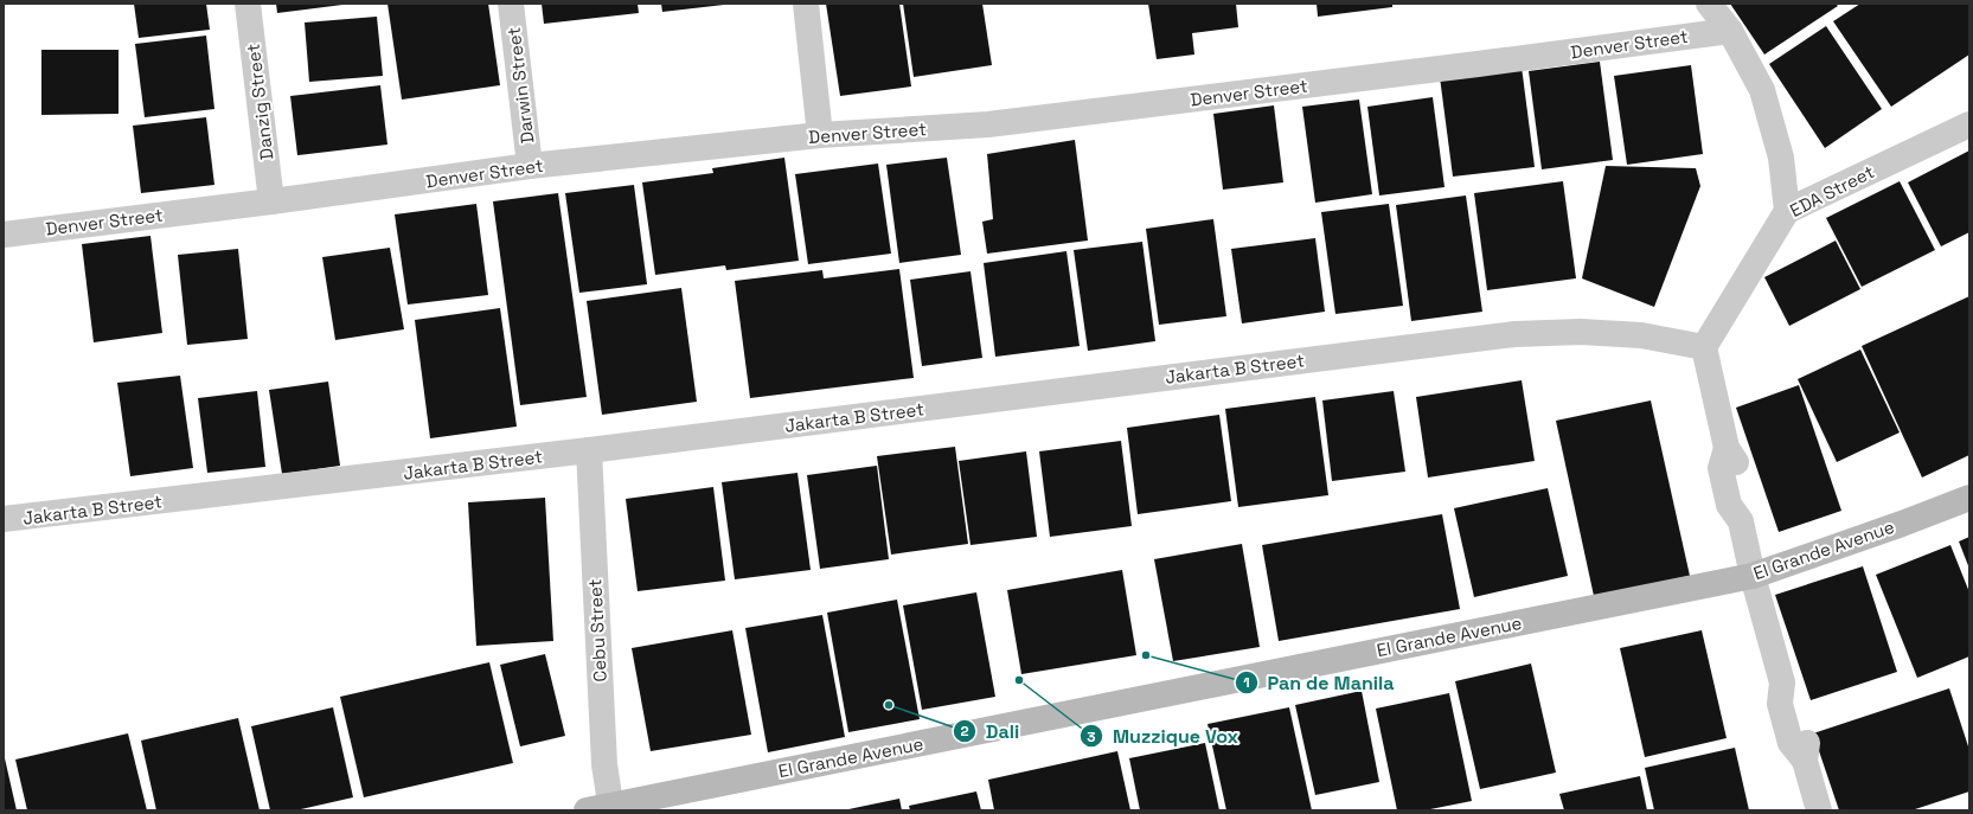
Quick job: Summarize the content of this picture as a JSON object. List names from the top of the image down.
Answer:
{
  "streets": {
    "street": [
      "Denver Street",
      "Darwin Street",
      "Danzig Street",
      "EDA Street",
      "Jakarta B Street",
      "El Grande Avenue",
      "Cebu Street"
    ]
  },
  "crossings": [
    ["Denver Street", "Darwin Street"],
    ["Denver Street", "Danzig Street"],
    ["EDA Street", "Jakarta B Street"],
    ["Jakarta B Street", "Cebu Street"],
    ["El Grande Avenue", "Cebu Street"]
  ],
  "places": ["Pan de Manila", "Muzzique Vox", "Dali"]
}
